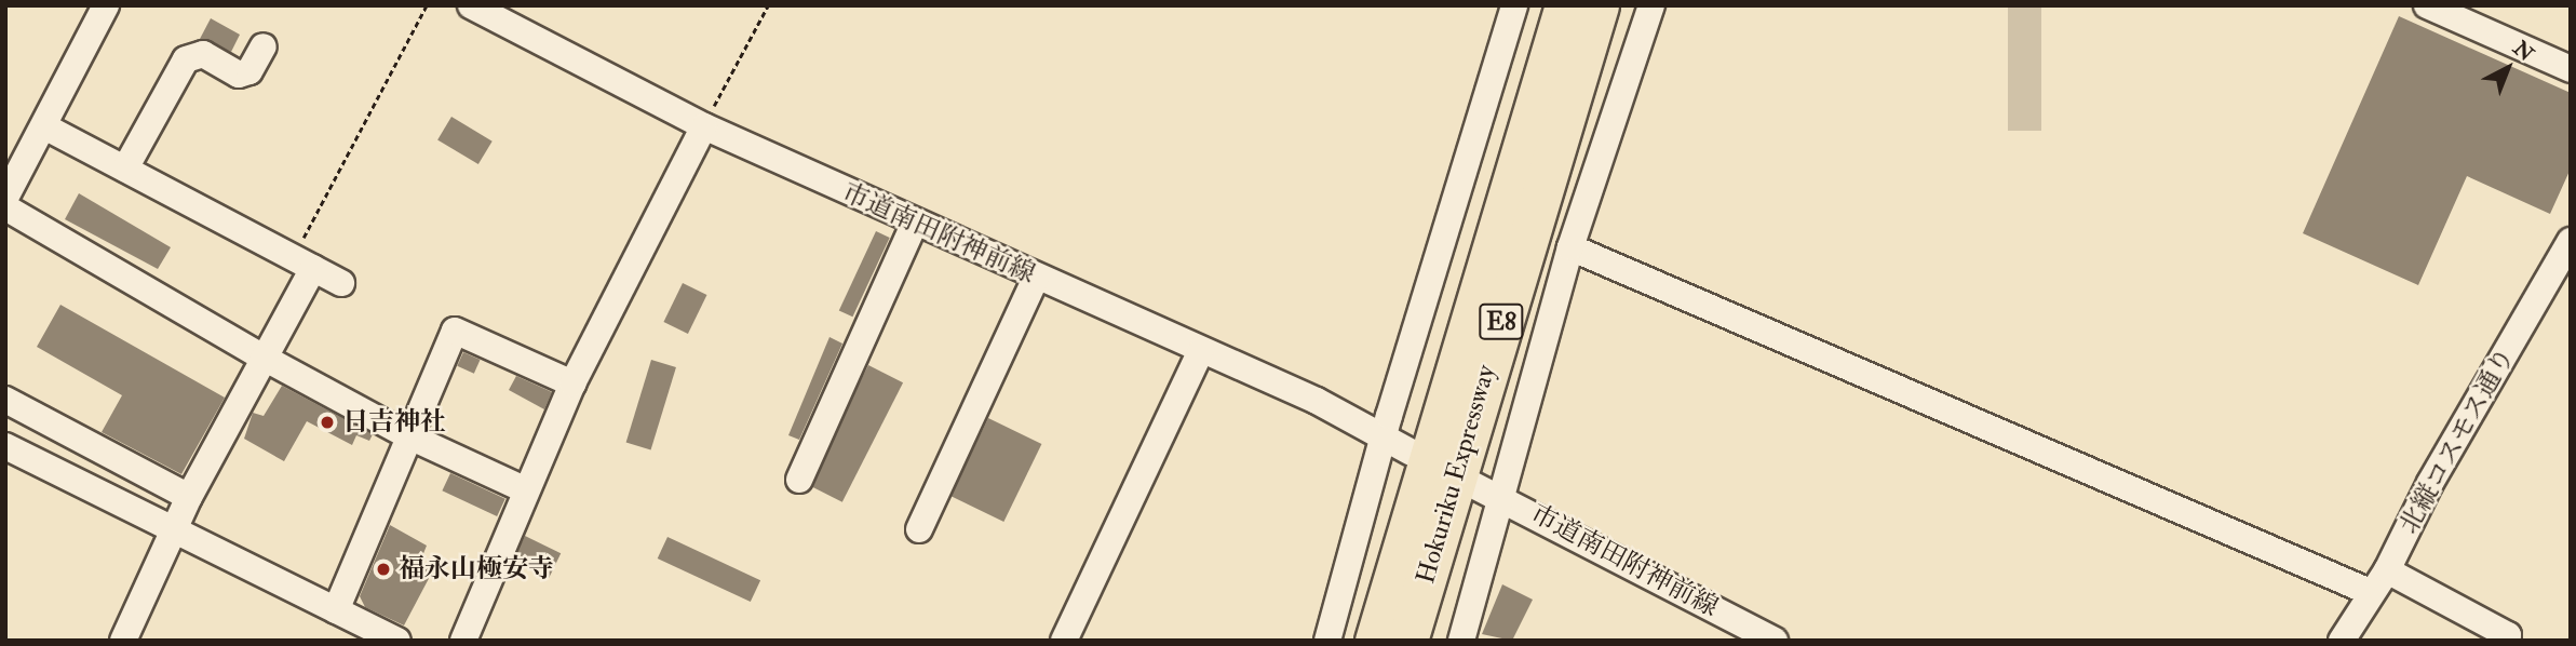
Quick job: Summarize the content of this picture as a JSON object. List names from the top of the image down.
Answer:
{
  "streets": {
    "highway": ["E8", "Hokuriku Expressway"],
    "street": ["市道南田附神前線", "北縦コスモス通り"]
  },
  "places": ["日吉神社", "福永山極安寺"],
  "north": "top right"
}
